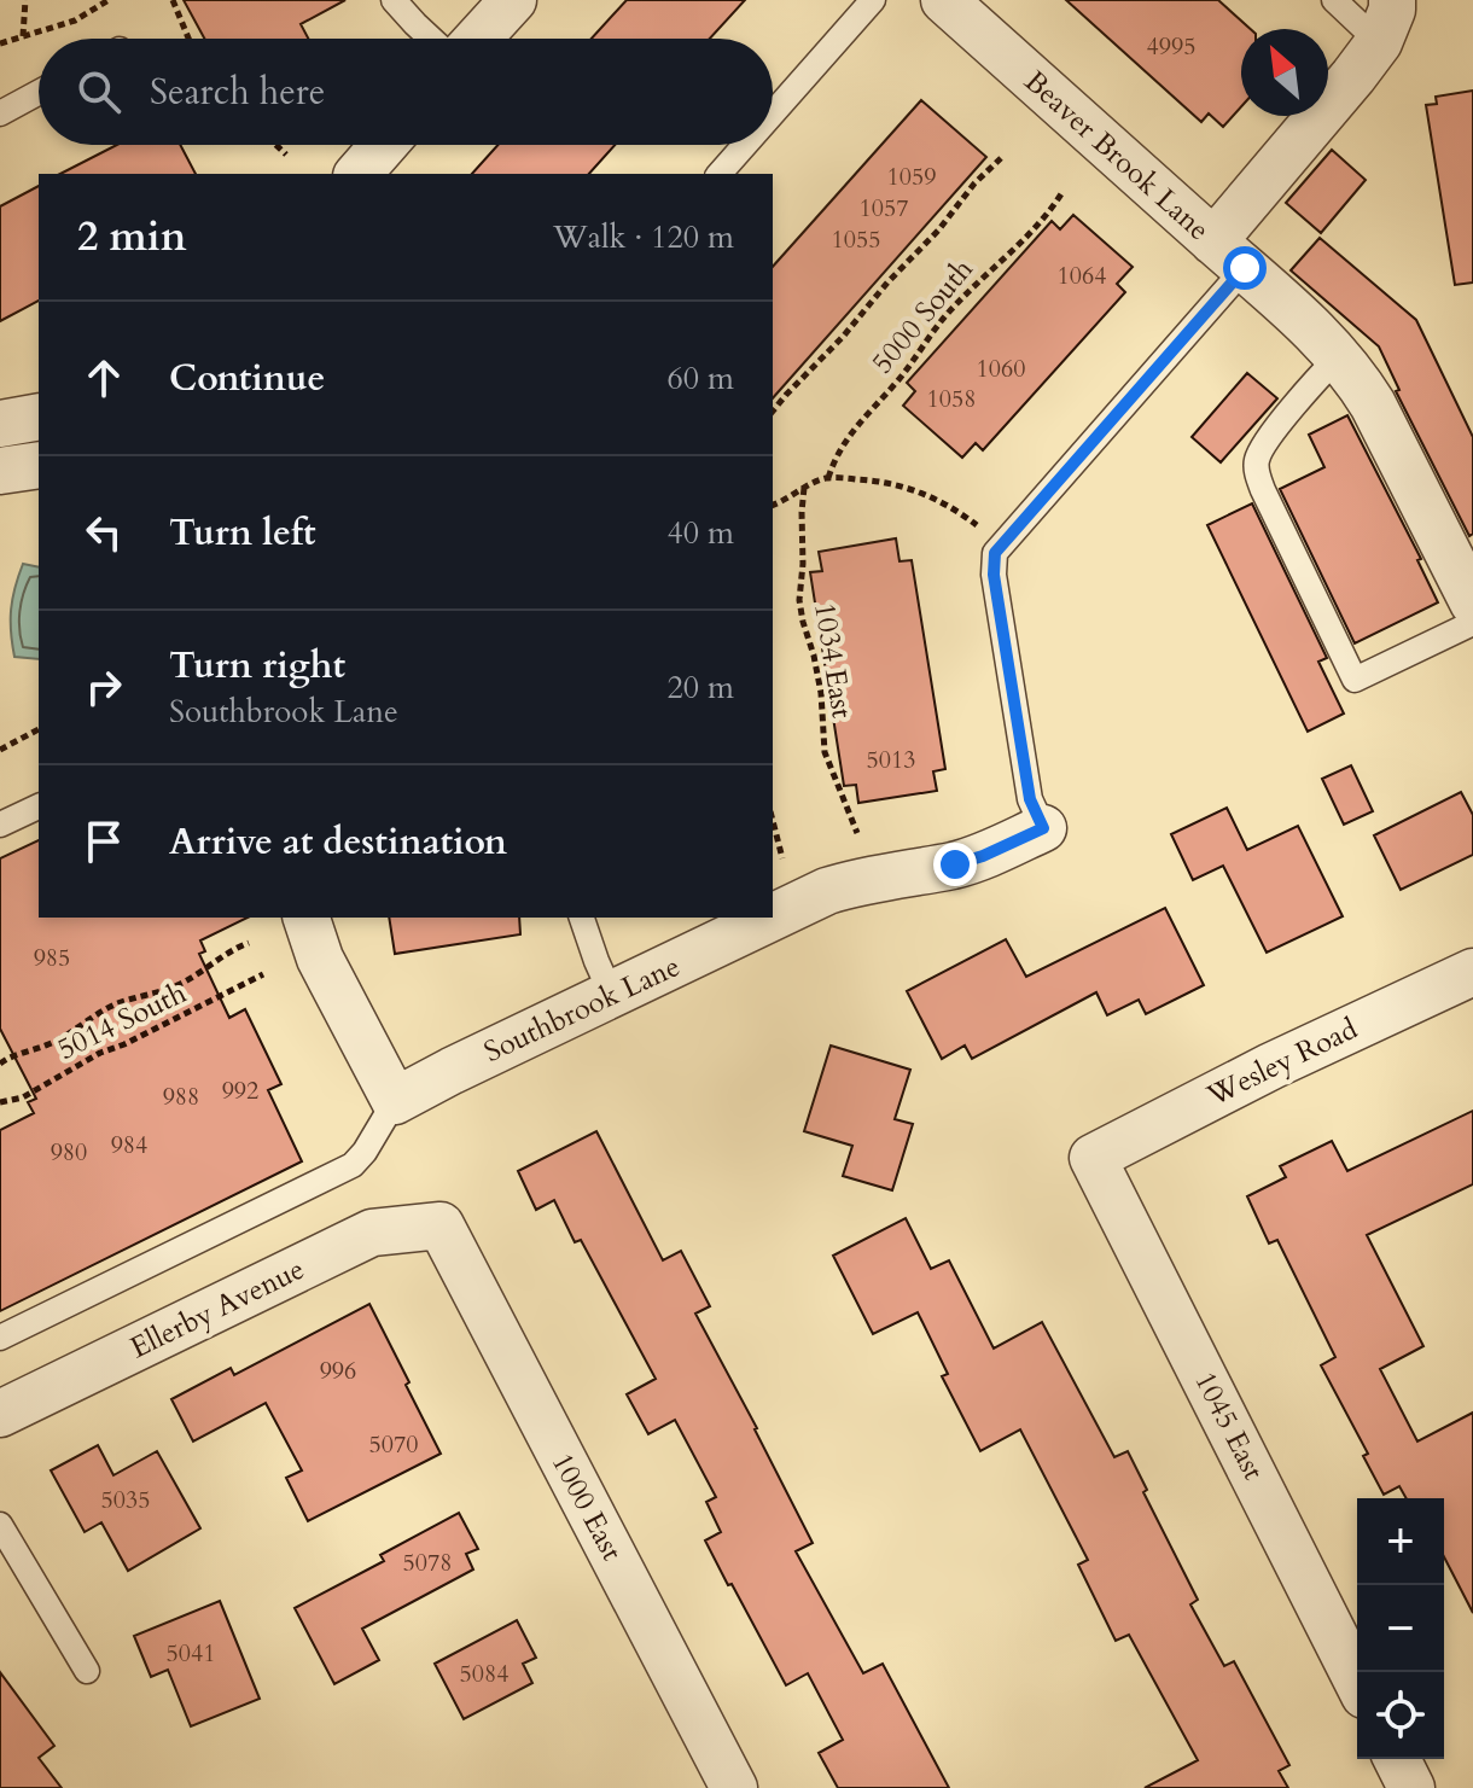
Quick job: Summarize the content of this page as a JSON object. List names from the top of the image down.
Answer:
{
  "streets": {
    "street": [
      "Beaver Brook Lane",
      "Southbrook Lane",
      "Wesley Road",
      "Ellerby Avenue",
      "1045 East",
      "1000 East"
    ],
    "path": ["5000 South", "1034 East", "5014 South"]
  },
  "crossings": [
    ["Wesley Road", "1045 East"],
    ["Ellerby Avenue", "1000 East"]
  ],
  "house_numbers": [
    "4995",
    "1059",
    "1057",
    "1055",
    "1064",
    "1060",
    "1058",
    "5013",
    "985",
    "992",
    "988",
    "984",
    "980",
    "996",
    "5070",
    "5035",
    "5078",
    "5041",
    "5084"
  ],
  "north": "top left",
  "page": {
    "search": "Search here",
    "heading": ["2 min", "Walk · 120 m"],
    "list": [
      ["Continue", "60 m"],
      ["Turn left", "40 m"],
      ["Turn right", "Southbrook Lane", "20 m"],
      "Arrive at destination"
    ],
    "map_buttons": ["+", "−"]
  }
}
